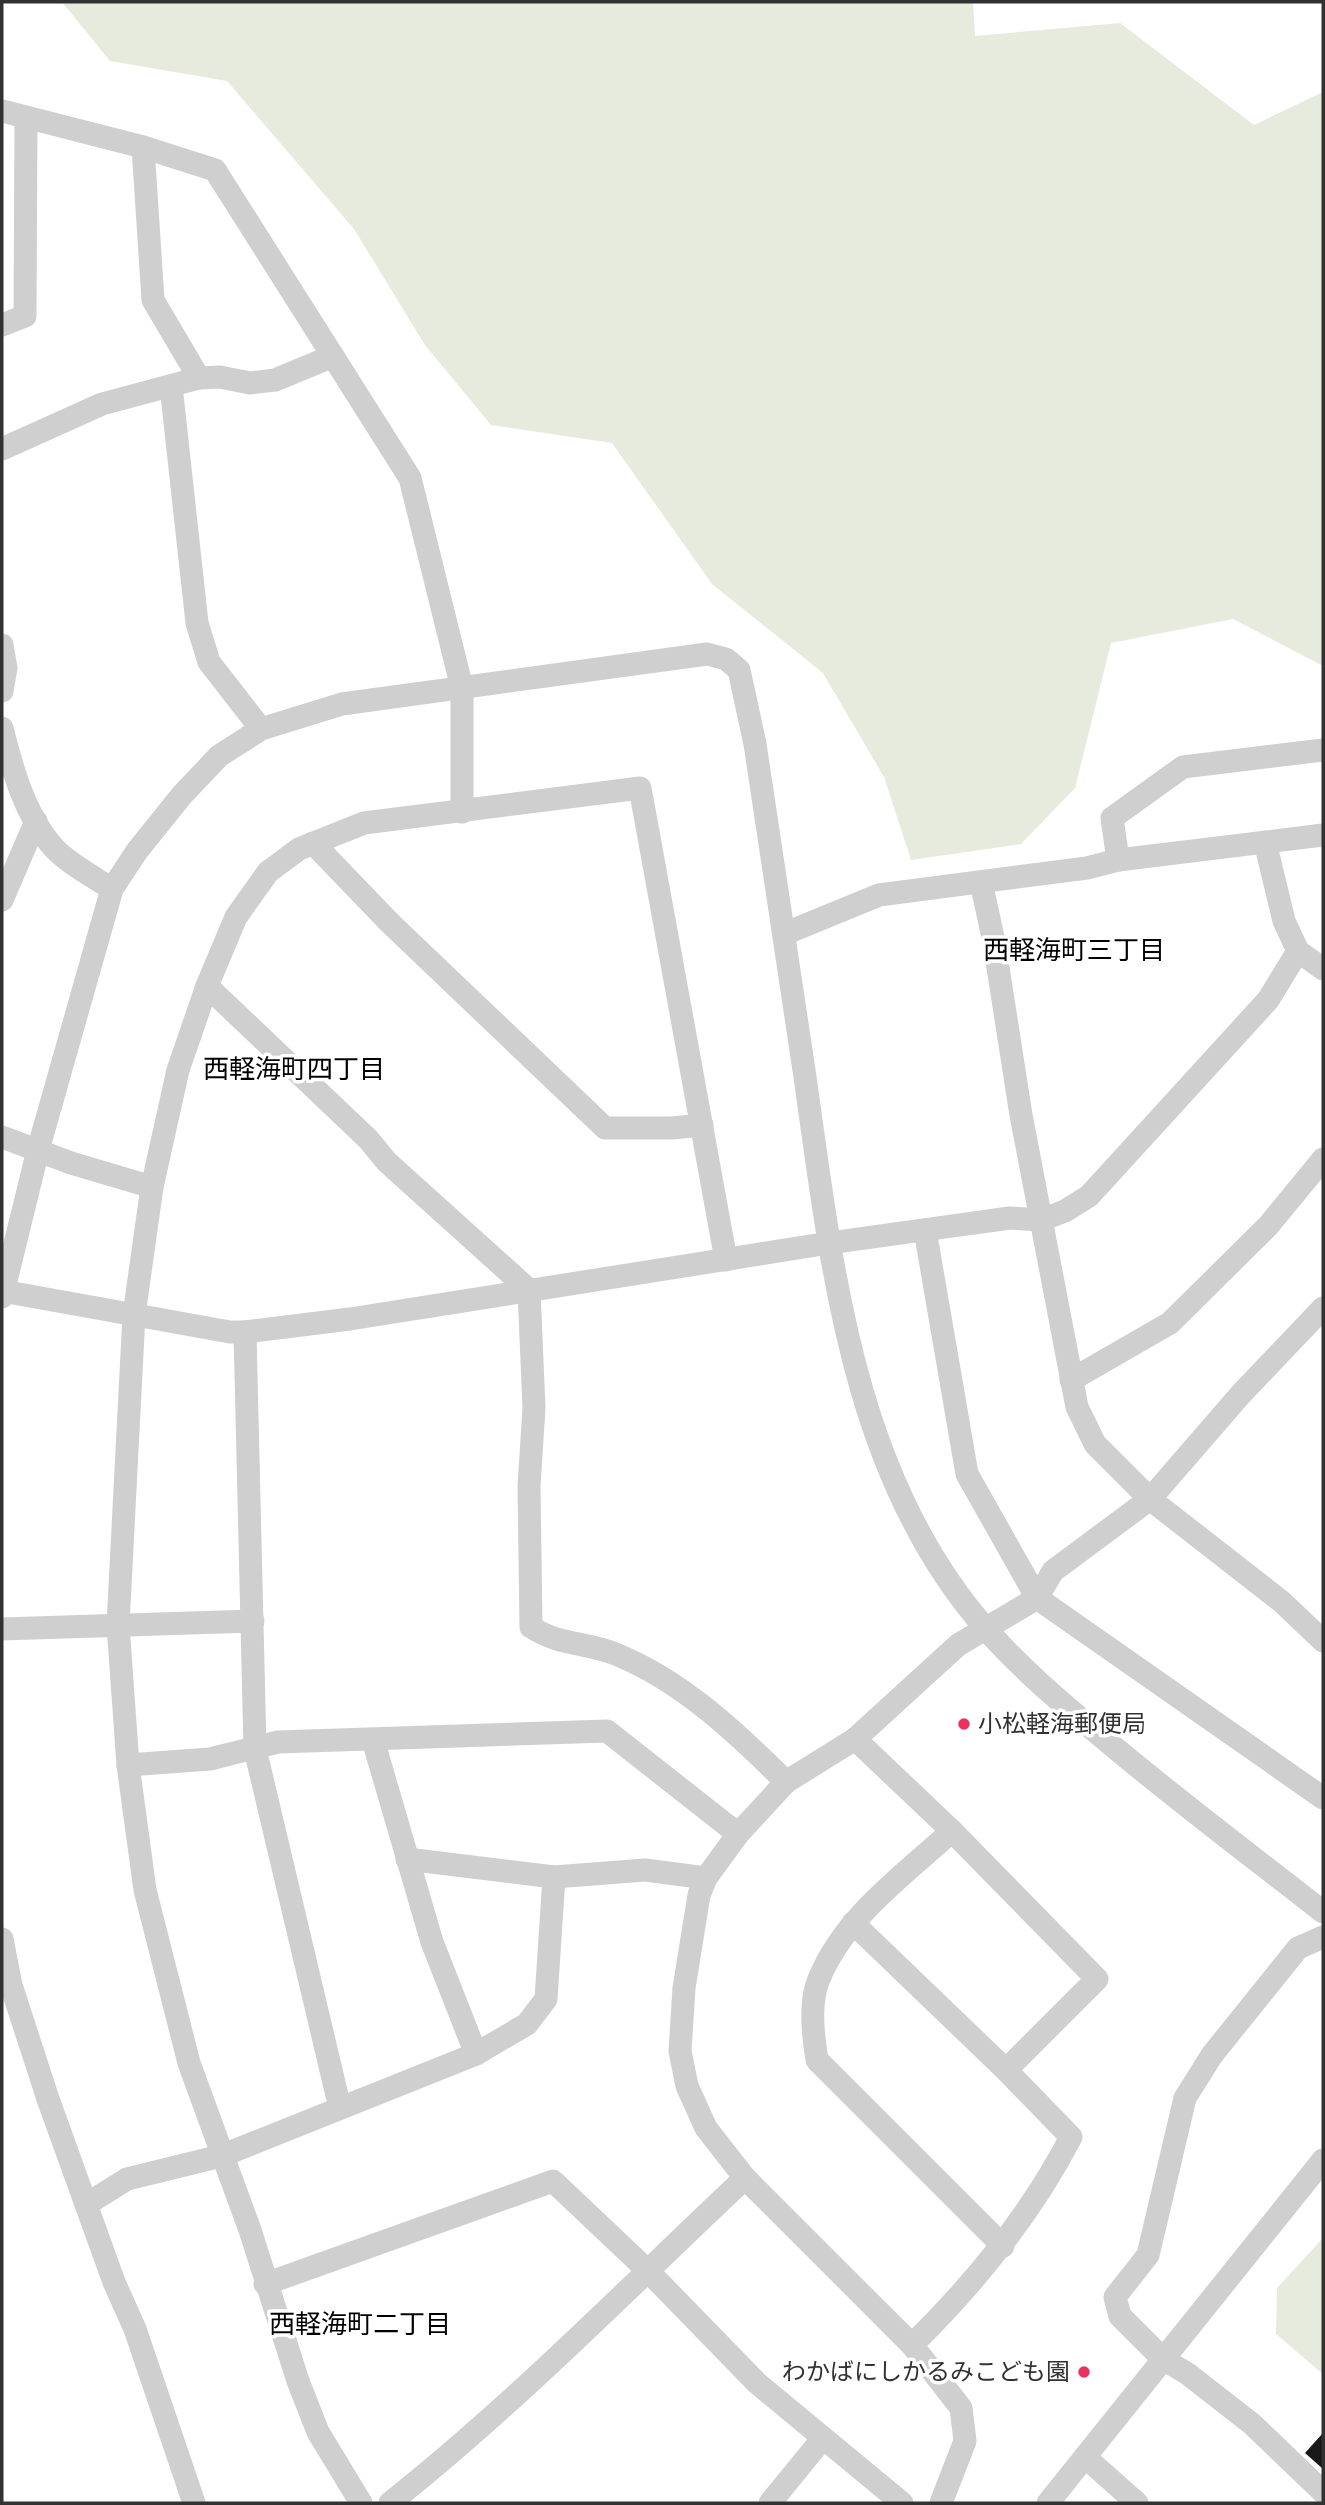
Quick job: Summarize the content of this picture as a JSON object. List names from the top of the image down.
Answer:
{
  "districts": ["西軽海町三丁目", "西軽海町四丁目", "西軽海町二丁目"],
  "places": ["小松軽海郵便局", "わかばにしかるみこども園"]
}
